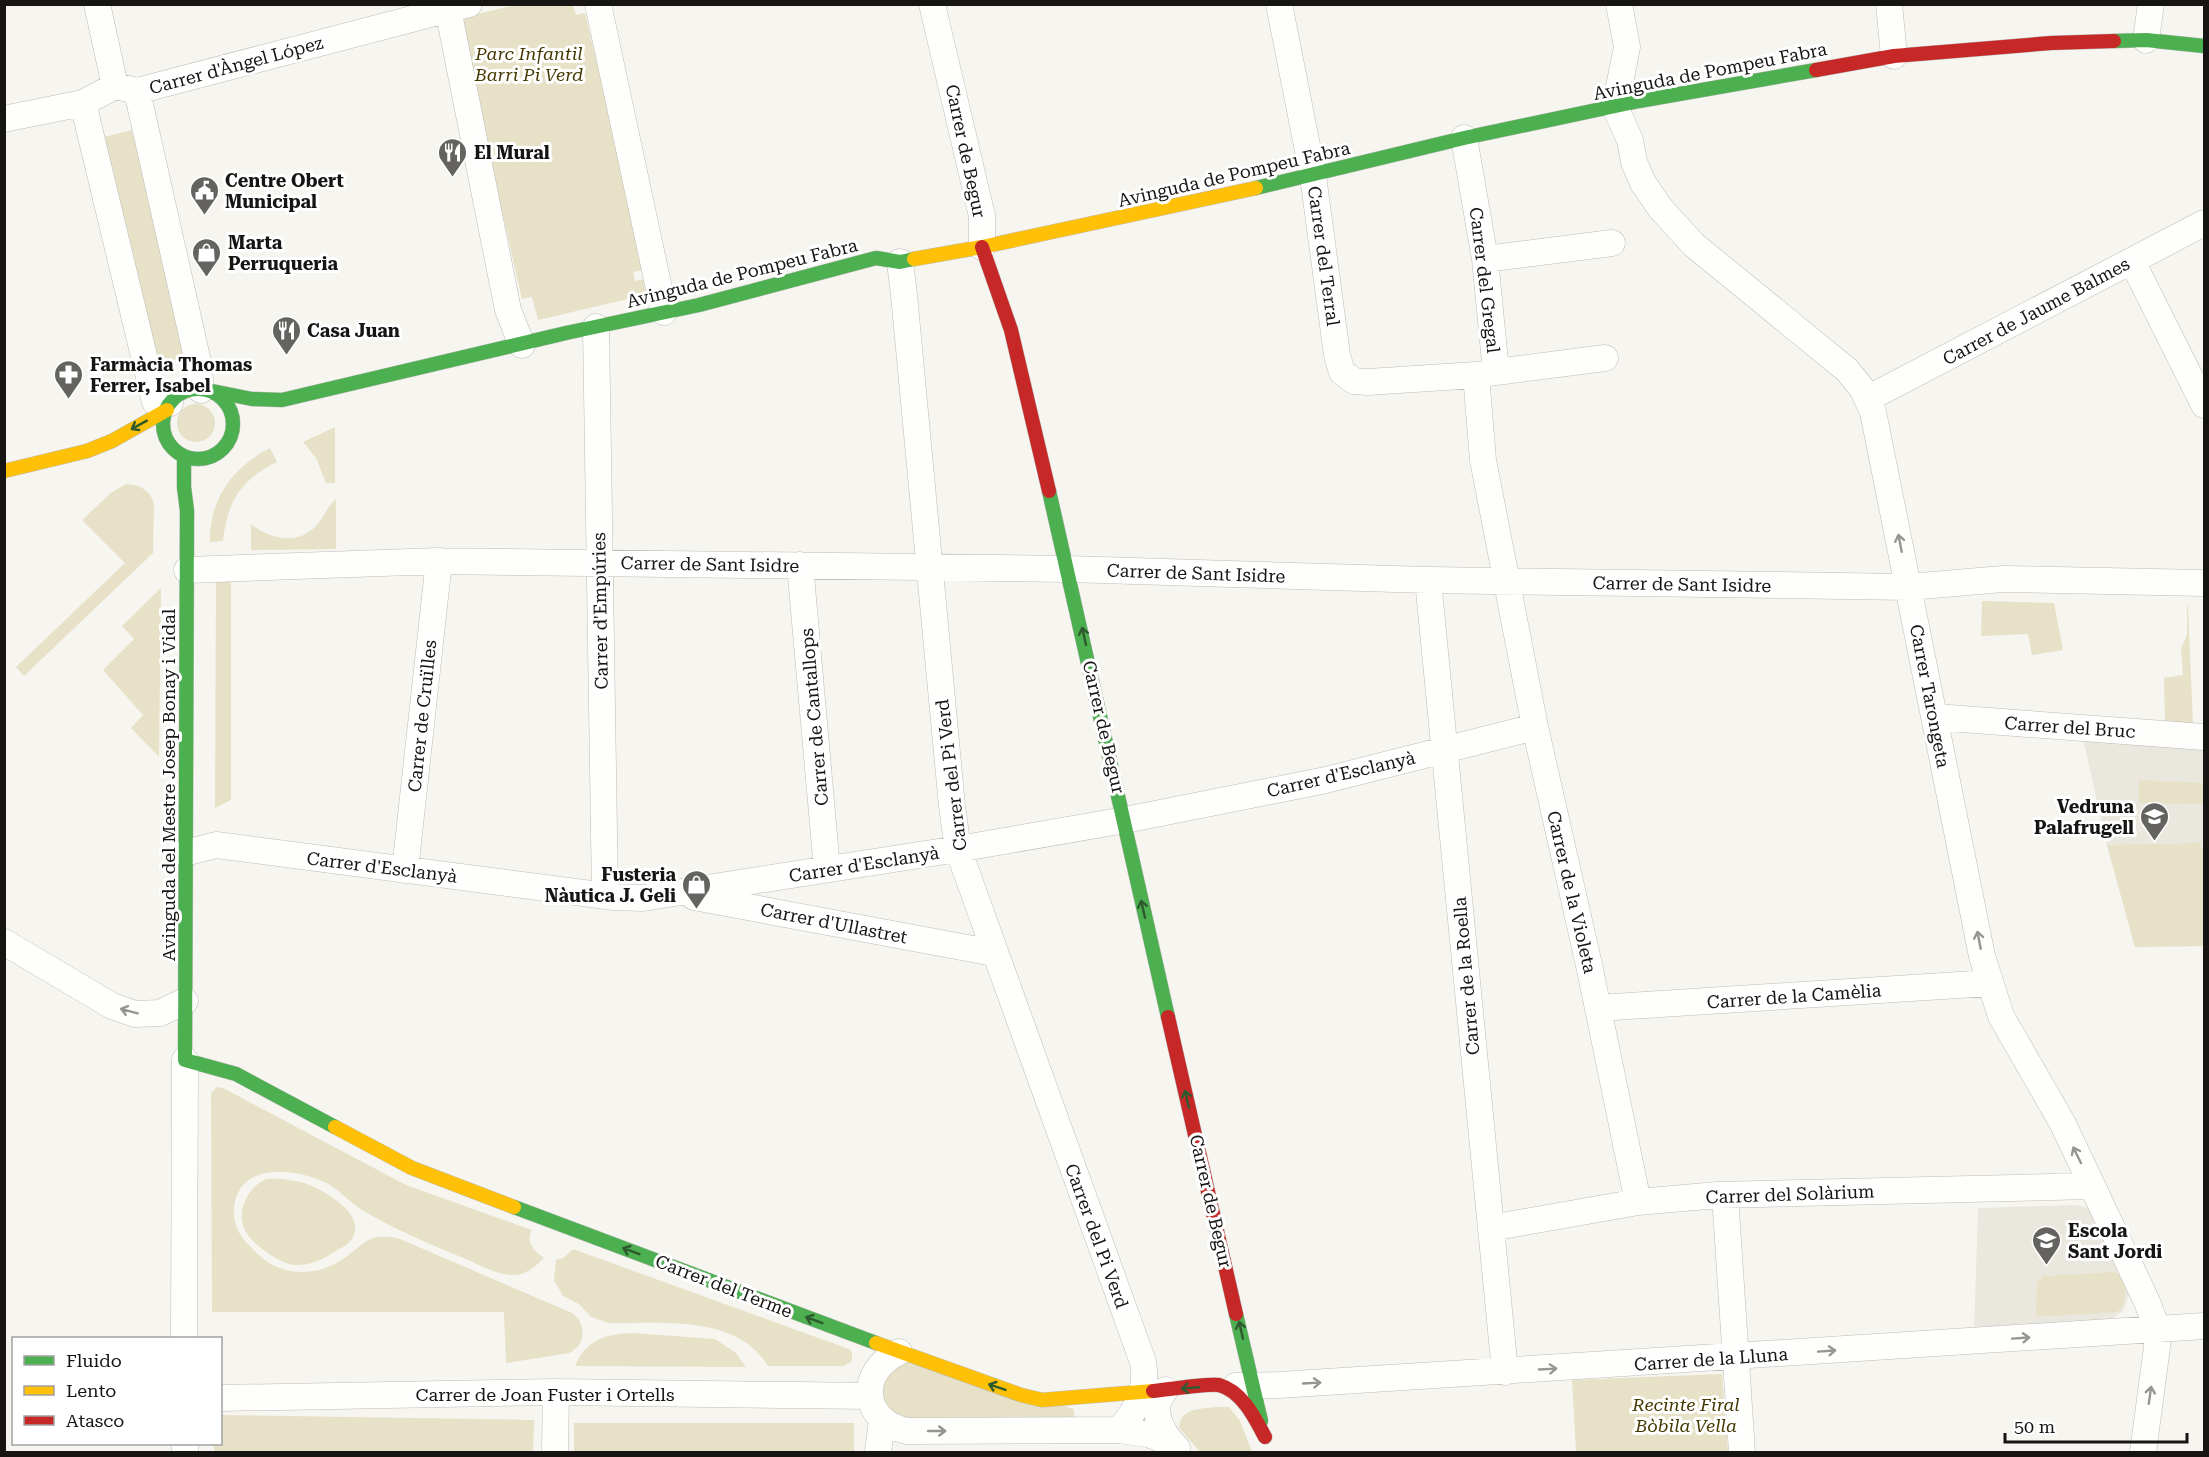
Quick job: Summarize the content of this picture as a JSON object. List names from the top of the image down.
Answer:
{
  "streets": {
    "street": [
      "Carrer d'Àngel López",
      "Avinguda de Pompeu Fabra",
      "Carrer de Begur",
      "Carrer del Terral",
      "Carrer del Gregal",
      "Carrer de Jaume Balmes",
      "Carrer de Sant Isidre",
      "Carrer d'Empúries",
      "Carrer Tarongeta",
      "Carrer de Cruïlles",
      "Carrer de Cantallops",
      "Carrer del Bruc",
      "Carrer d'Esclanyà",
      "Carrer del Pi Verd",
      "Avinguda del Mestre Josep Bonay i Vidal",
      "Carrer de la Violeta",
      "Carrer d'Ullastret",
      "Carrer de la Roella",
      "Carrer de la Camèlia",
      "Carrer del Solàrium",
      "Carrer del Terme",
      "Carrer de la Lluna",
      "Carrer de Joan Fuster i Ortells"
    ]
  },
  "crossings": [
    ["Avinguda de Pompeu Fabra", "Carrer de Begur"],
    ["Avinguda de Pompeu Fabra", "Carrer del Terral"],
    ["Avinguda de Pompeu Fabra", "Carrer del Gregal"],
    ["Avinguda de Pompeu Fabra", "Carrer d'Empúries"],
    ["Avinguda de Pompeu Fabra", "Carrer Tarongeta"],
    ["Avinguda de Pompeu Fabra", "Carrer del Pi Verd"],
    ["Avinguda de Pompeu Fabra", "Avinguda del Mestre Josep Bonay i Vidal"],
    ["Carrer de Begur", "Carrer de Sant Isidre"],
    ["Carrer de Begur", "Carrer d'Esclanyà"],
    ["Carrer de Begur", "Carrer de la Lluna"],
    ["Carrer del Terral", "Carrer del Gregal"],
    ["Carrer del Gregal", "Carrer de Sant Isidre"],
    ["Carrer del Gregal", "Carrer de la Violeta"],
    ["Carrer de Jaume Balmes", "Carrer Tarongeta"],
    ["Carrer de Sant Isidre", "Carrer d'Empúries"],
    ["Carrer de Sant Isidre", "Carrer Tarongeta"],
    ["Carrer de Sant Isidre", "Carrer de Cruïlles"],
    ["Carrer de Sant Isidre", "Carrer de Cantallops"],
    ["Carrer de Sant Isidre", "Carrer del Pi Verd"],
    ["Carrer de Sant Isidre", "Avinguda del Mestre Josep Bonay i Vidal"],
    ["Carrer de Sant Isidre", "Carrer de la Violeta"],
    ["Carrer de Sant Isidre", "Carrer de la Roella"],
    ["Carrer d'Empúries", "Carrer d'Esclanyà"],
    ["Carrer Tarongeta", "Carrer del Bruc"],
    ["Carrer Tarongeta", "Carrer de la Camèlia"],
    ["Carrer Tarongeta", "Carrer del Solàrium"],
    ["Carrer Tarongeta", "Carrer de la Lluna"],
    ["Carrer de Cruïlles", "Carrer d'Esclanyà"],
    ["Carrer de Cantallops", "Carrer d'Esclanyà"],
    ["Carrer d'Esclanyà", "Carrer del Pi Verd"],
    ["Carrer d'Esclanyà", "Avinguda del Mestre Josep Bonay i Vidal"],
    ["Carrer d'Esclanyà", "Carrer de la Violeta"],
    ["Carrer d'Esclanyà", "Carrer d'Ullastret"],
    ["Carrer d'Esclanyà", "Carrer de la Roella"],
    ["Carrer del Pi Verd", "Carrer d'Ullastret"],
    ["Carrer del Pi Verd", "Carrer del Terme"],
    ["Avinguda del Mestre Josep Bonay i Vidal", "Carrer del Terme"],
    ["Carrer de la Violeta", "Carrer de la Camèlia"],
    ["Carrer de la Violeta", "Carrer del Solàrium"],
    ["Carrer de la Roella", "Carrer del Solàrium"],
    ["Carrer de la Roella", "Carrer de la Lluna"],
    ["Carrer del Terme", "Carrer de la Lluna"]
  ],
  "one_way": [
    "Carrer de Begur",
    "Carrer Tarongeta",
    "Carrer del Terme",
    "Carrer de la Lluna"
  ],
  "parks": ["Parc Infantil Barri Pi Verd", "Recinte Firal Bòbila Vella"],
  "places": {
    "restaurant": ["El Mural", "Casa Juan"],
    "public building": ["Centre Obert Municipal"],
    "shop": ["Marta Perruqueria", "Fusteria Nàutica J. Geli"],
    "pharmacy": ["Farmàcia Thomas Ferrer, Isabel"],
    "school or university": ["Vedruna Palafrugell", "Escola Sant Jordi"]
  },
  "legend": ["Fluido", "Lento", "Atasco"],
  "scale_bar": "50 m"
}
